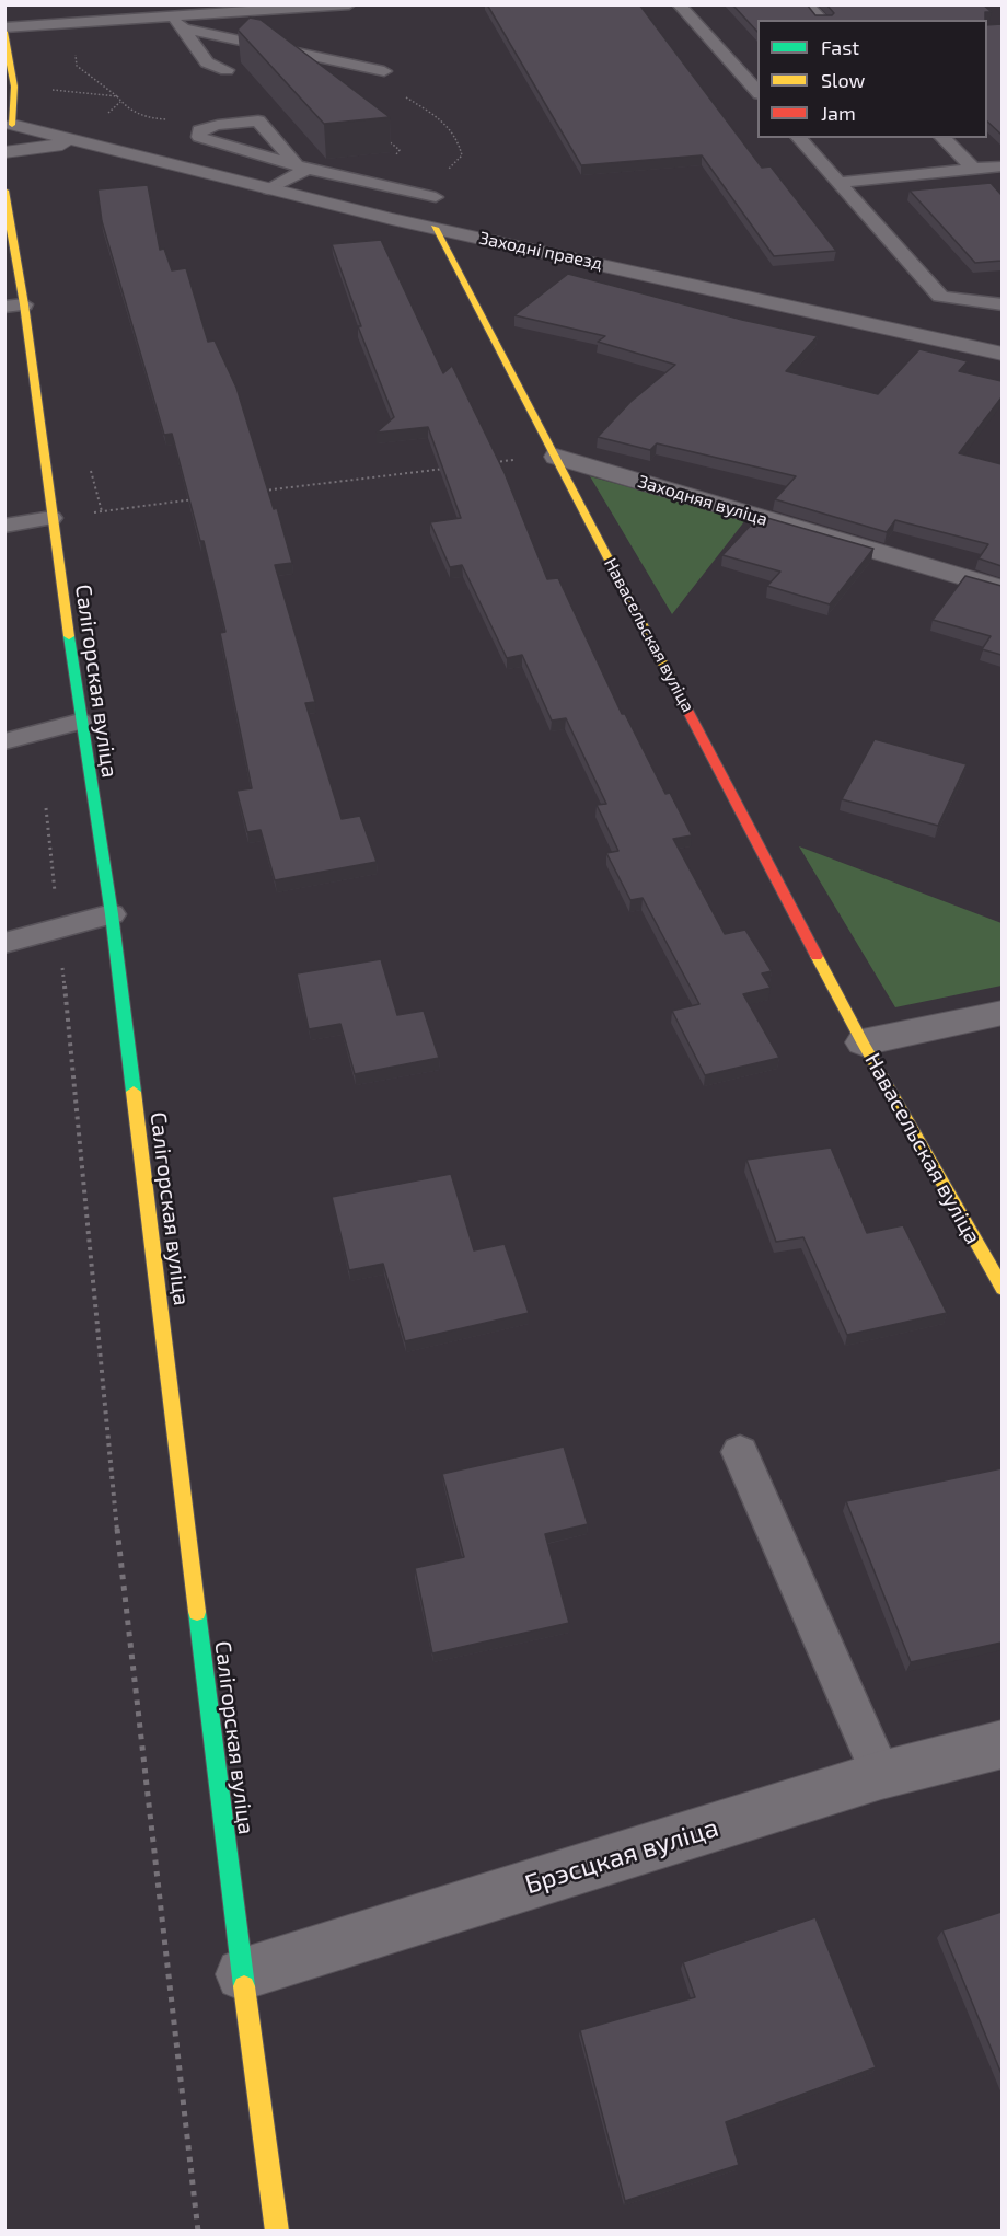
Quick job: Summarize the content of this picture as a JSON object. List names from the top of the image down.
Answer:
{
  "streets": {
    "main road": ["Навасельская вуліца", "Салігорская вуліца"],
    "street": ["Заходні праезд", "Заходняя вуліца", "Брэсцкая вуліца"]
  },
  "crossings": [
    ["Заходні праезд", "Навасельская вуліца"],
    ["Заходняя вуліца", "Навасельская вуліца"],
    ["Салігорская вуліца", "Брэсцкая вуліца"]
  ],
  "legend": ["Fast", "Slow", "Jam"]
}
